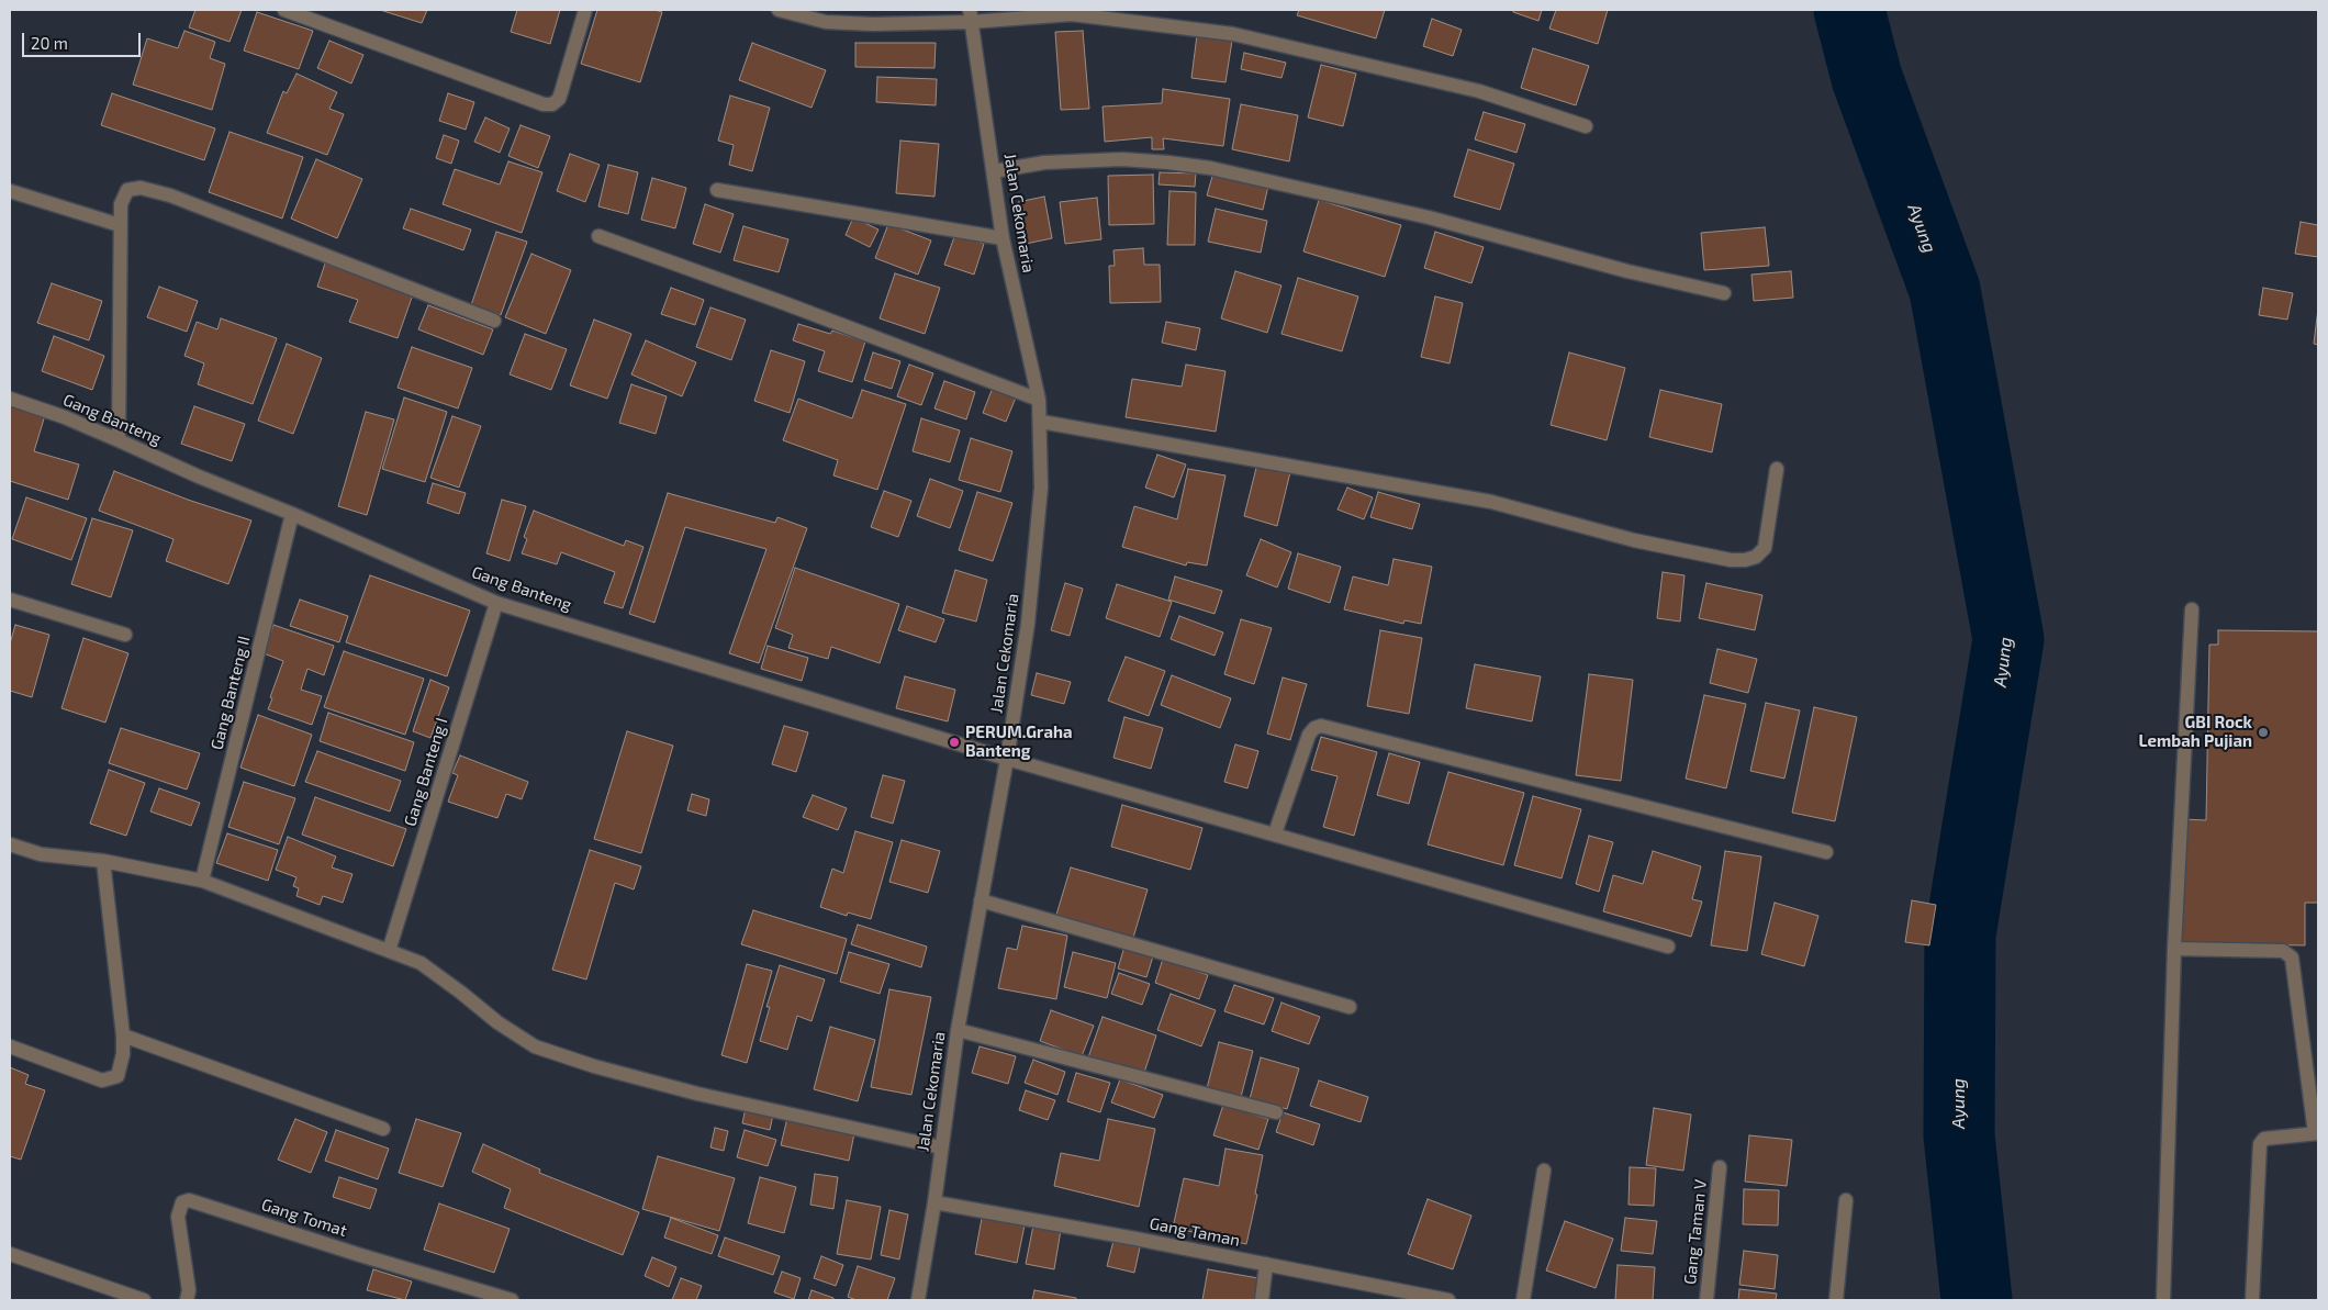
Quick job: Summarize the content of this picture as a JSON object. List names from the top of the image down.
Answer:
{
  "streets": {
    "street": [
      "Jalan Cekomaria",
      "Gang Banteng",
      "Gang Banteng II",
      "Gang Banteng I",
      "Gang Tomat",
      "Gang Taman",
      "Gang Taman V"
    ]
  },
  "crossings": [
    ["Jalan Cekomaria", "Gang Banteng"],
    ["Jalan Cekomaria", "Gang Taman"],
    ["Gang Banteng", "Gang Banteng II"],
    ["Gang Banteng", "Gang Banteng I"]
  ],
  "water": ["Ayung"],
  "places": ["GBI Rock Lembah Pujian", "PERUM.Graha Banteng"],
  "scale_bar": "20 m"
}
